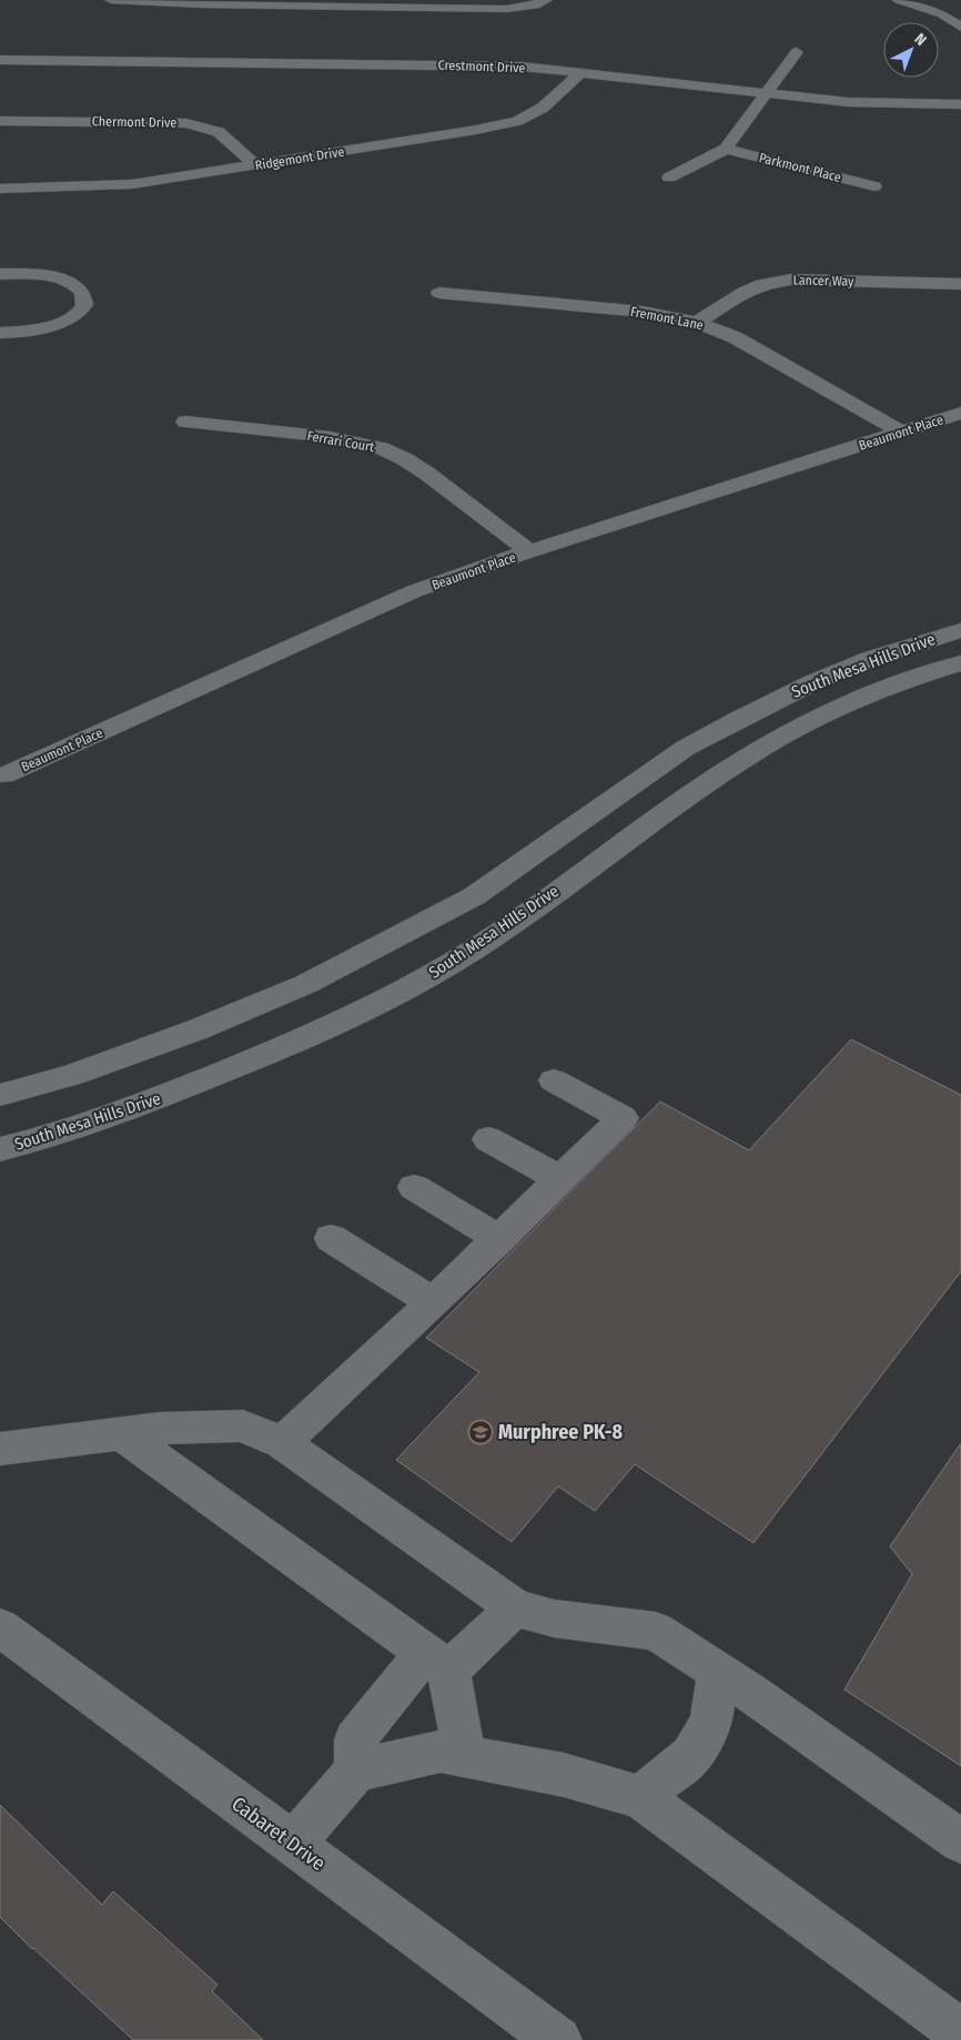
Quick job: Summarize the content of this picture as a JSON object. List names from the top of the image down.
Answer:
{
  "streets": {
    "street": [
      "Crestmont Drive",
      "Chermont Drive",
      "Ridgemont Drive",
      "Parkmont Place",
      "Lancer Way",
      "Fremont Lane",
      "Beaumont Place",
      "Ferrari Court",
      "South Mesa Hills Drive",
      "Cabaret Drive"
    ]
  },
  "crossings": [
    ["Crestmont Drive", "Ridgemont Drive"],
    ["Chermont Drive", "Ridgemont Drive"],
    ["Lancer Way", "Fremont Lane"],
    ["Fremont Lane", "Beaumont Place"],
    ["Beaumont Place", "Ferrari Court"]
  ],
  "places": {
    "school or university": ["Murphree PK-8"]
  },
  "north": "top right"
}
